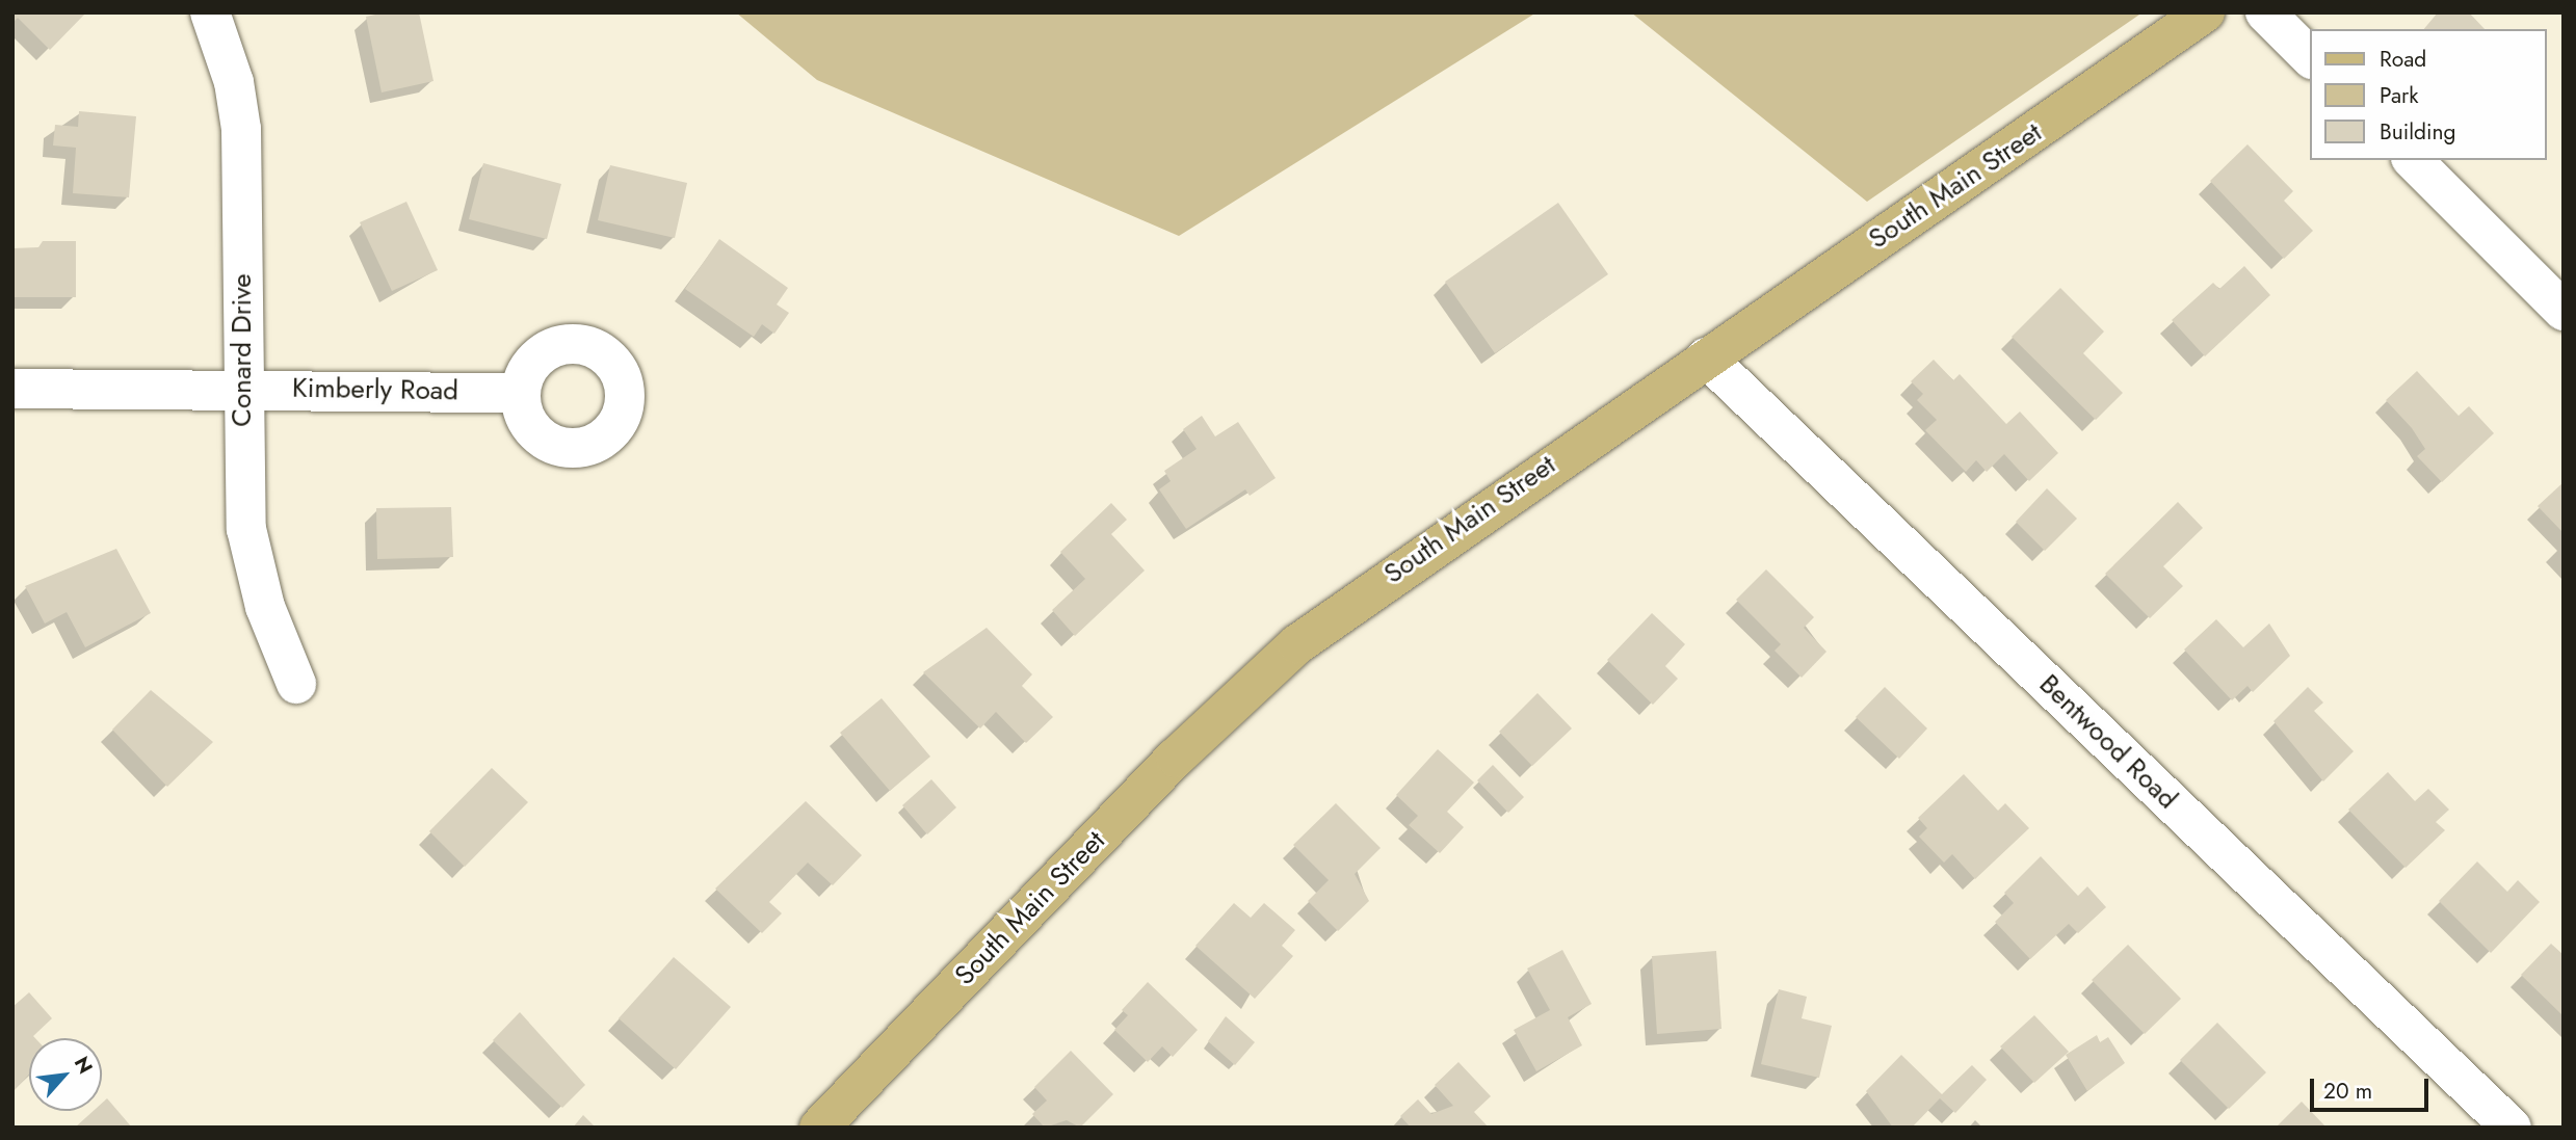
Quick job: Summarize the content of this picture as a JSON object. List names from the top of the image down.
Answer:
{
  "streets": {
    "main road": ["South Main Street"],
    "street": ["Conard Drive", "Kimberly Road", "Bentwood Road"]
  },
  "crossings": [
    ["South Main Street", "Bentwood Road"],
    ["Conard Drive", "Kimberly Road"]
  ],
  "legend": ["Road", "Park", "Building"],
  "scale_bar": "20 m",
  "north": "top right"
}
